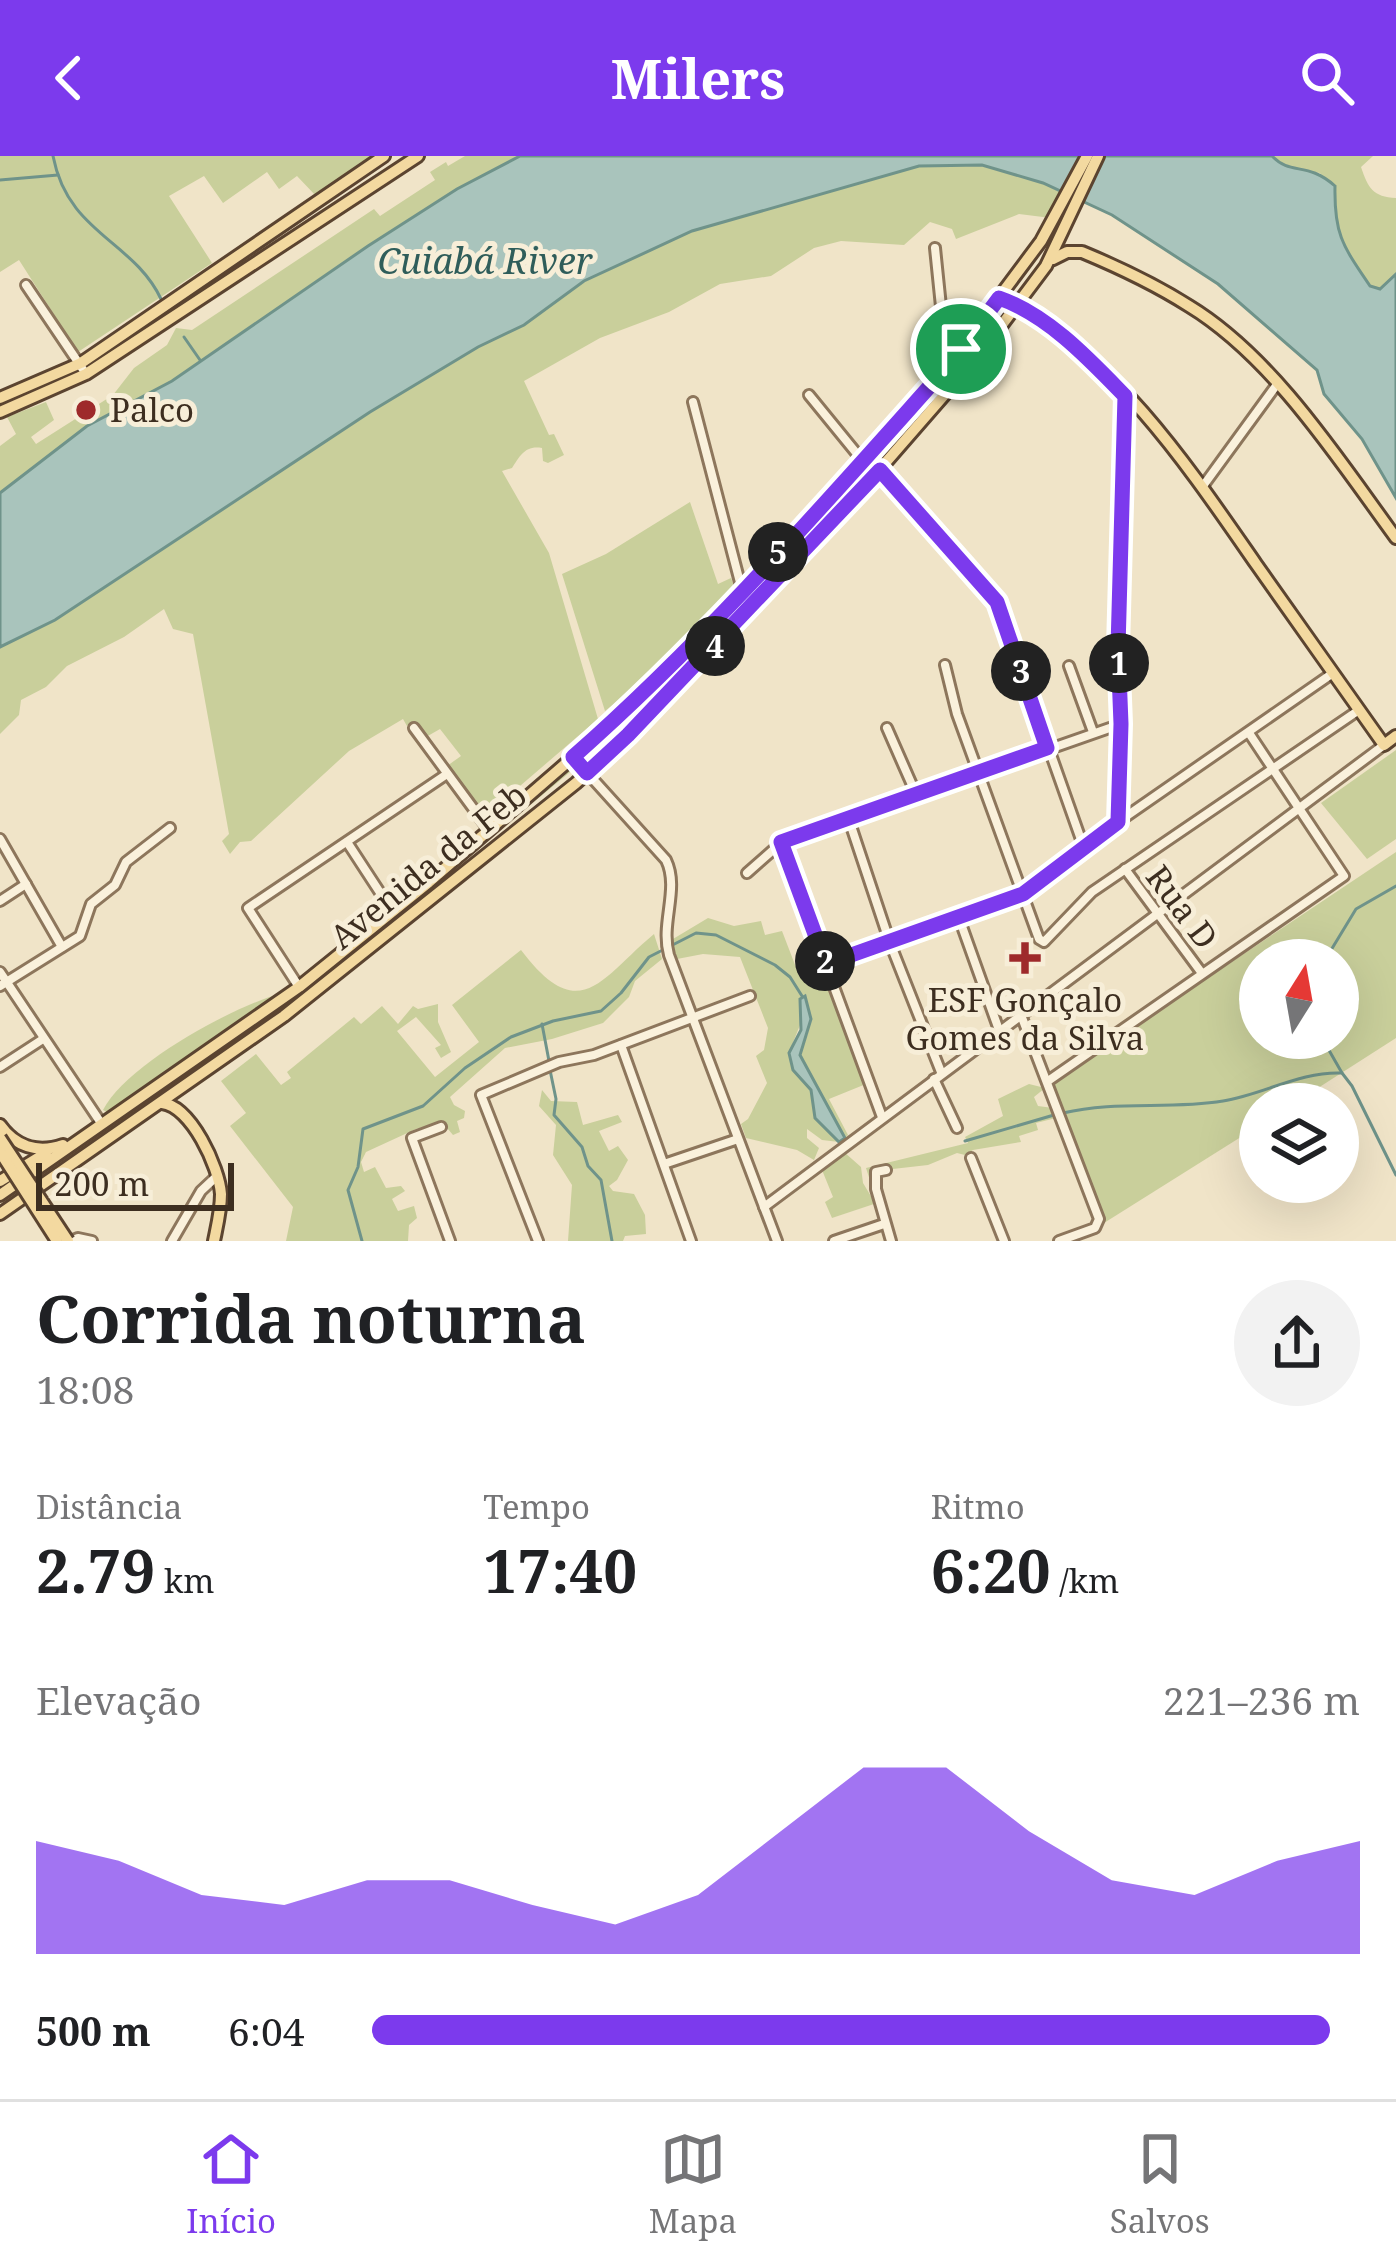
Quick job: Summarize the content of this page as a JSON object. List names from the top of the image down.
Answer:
{
  "streets": {
    "main road": ["Avenida da Feb"],
    "street": ["Rua D"]
  },
  "water": ["Cuiabá River"],
  "places": {
    "other": ["Palco"],
    "health": ["ESF Gonçalo Gomes da Silva"]
  },
  "scale_bar": "200 m",
  "north": "top",
  "page": {
    "header": "Milers",
    "pins": [
      "5",
      "4",
      "1",
      "3",
      "2"
    ],
    "scale": "200 m",
    "heading": ["Corrida noturna", "18:08"],
    "stats": [
      ["Distância", "2.79 km"],
      ["Tempo", "17:40"],
      ["Ritmo", "6:20 /km"]
    ],
    "chart": ["Elevação", "221–236 m"],
    "list": [
      {
        "name": "500 m",
        "note": "6:04"
      }
    ],
    "tabs": ["Início", "Mapa", "Salvos"]
  }
}
